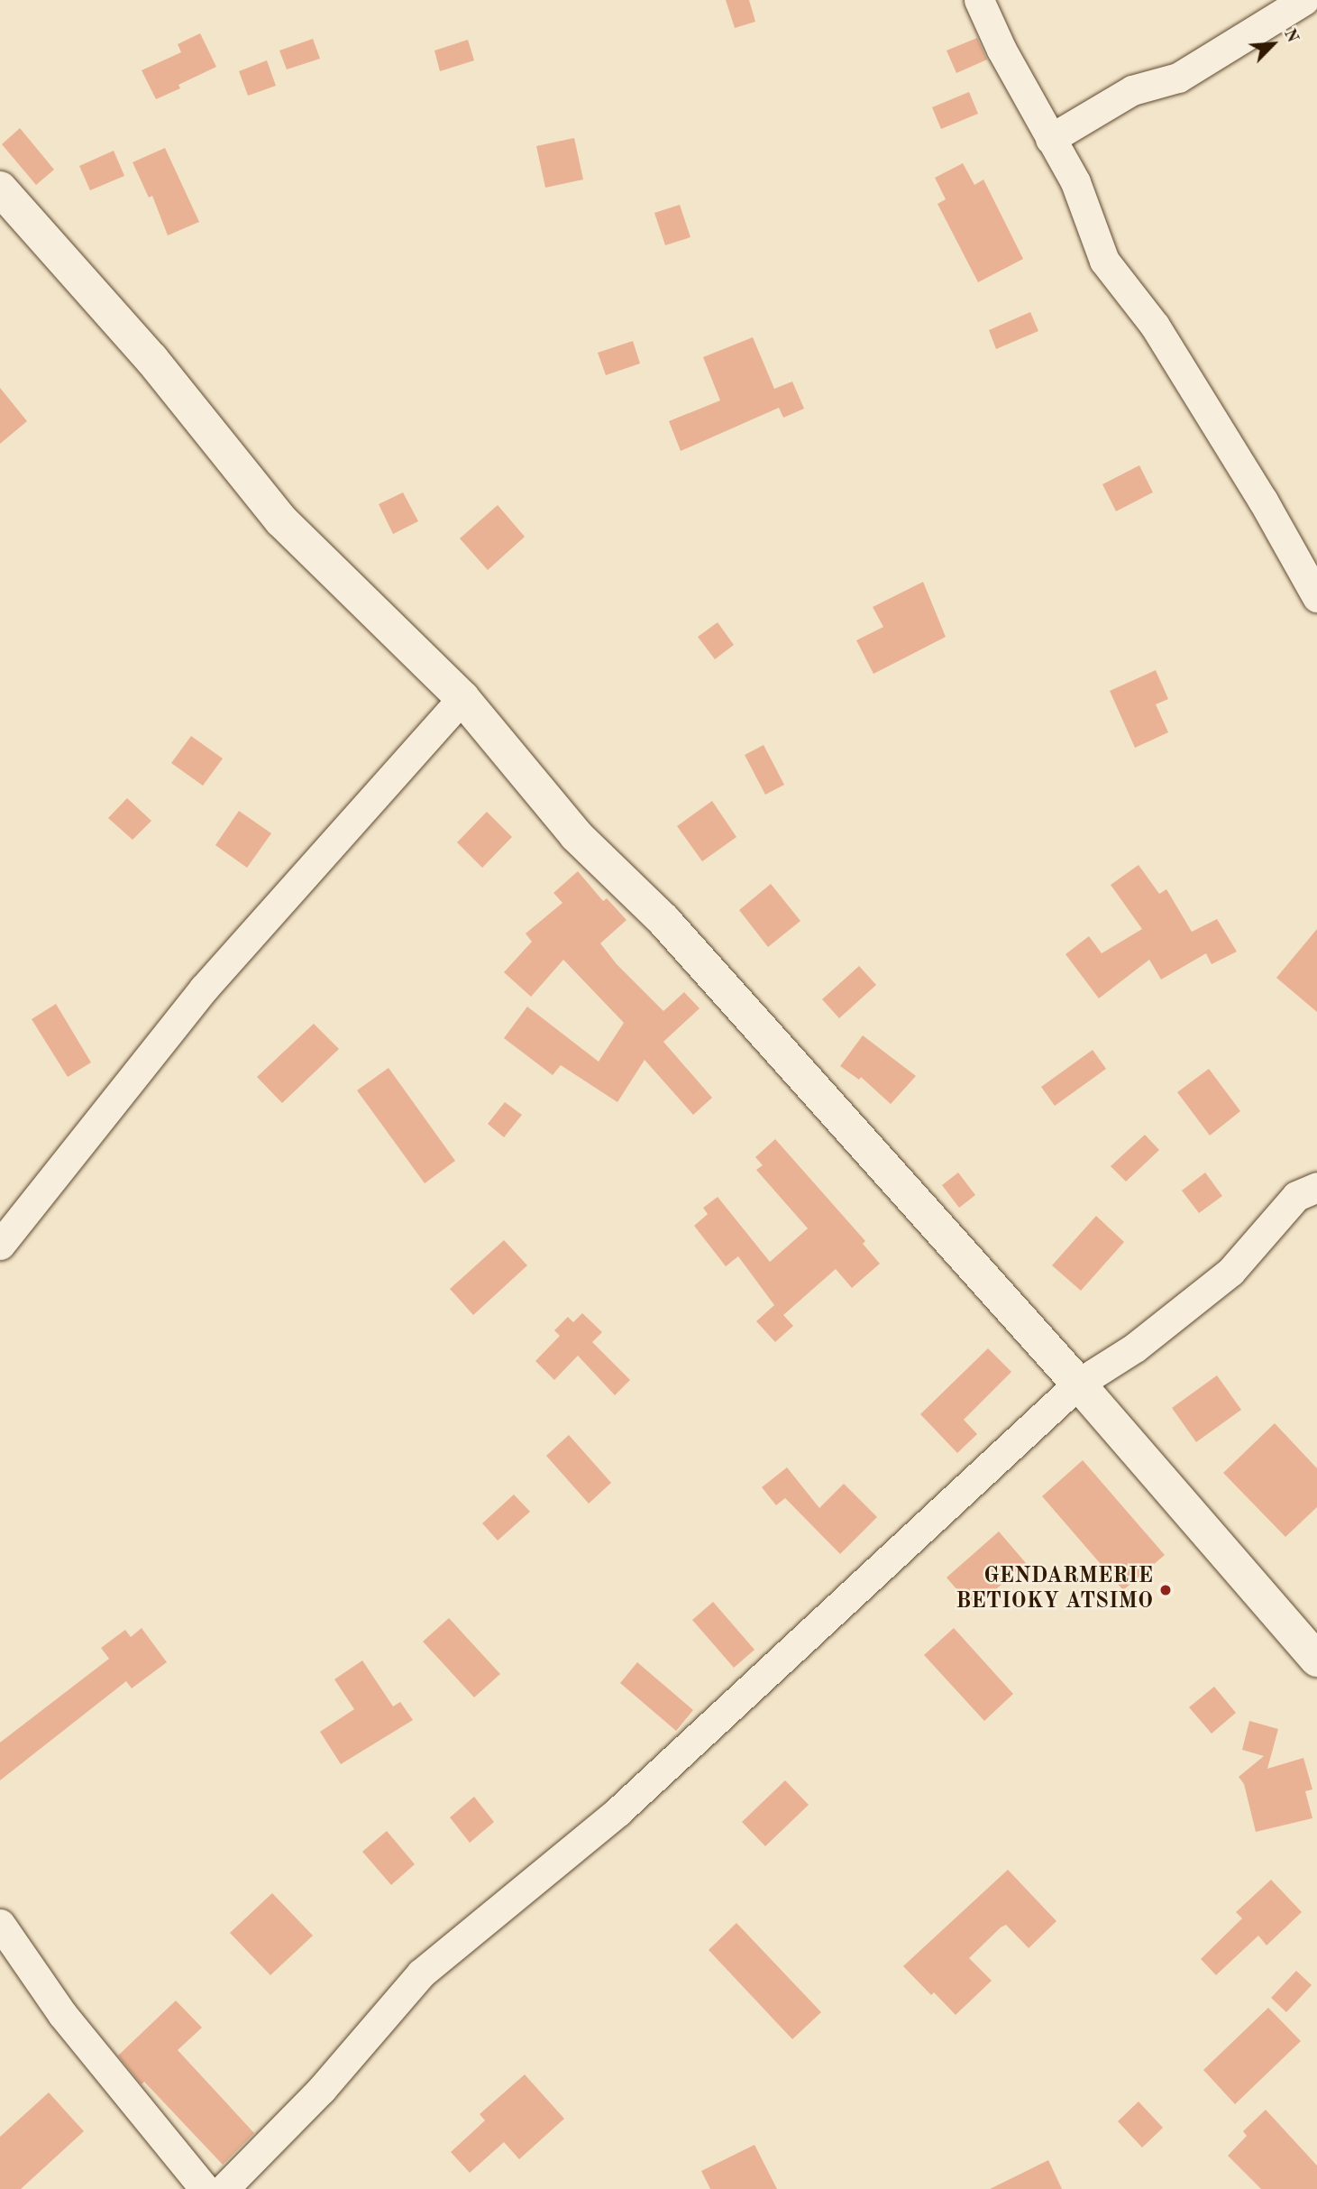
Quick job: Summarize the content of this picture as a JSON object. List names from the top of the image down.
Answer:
{
  "places": ["GENDARMERIE BETIOKY ATSIMO"],
  "north": "top right"
}
